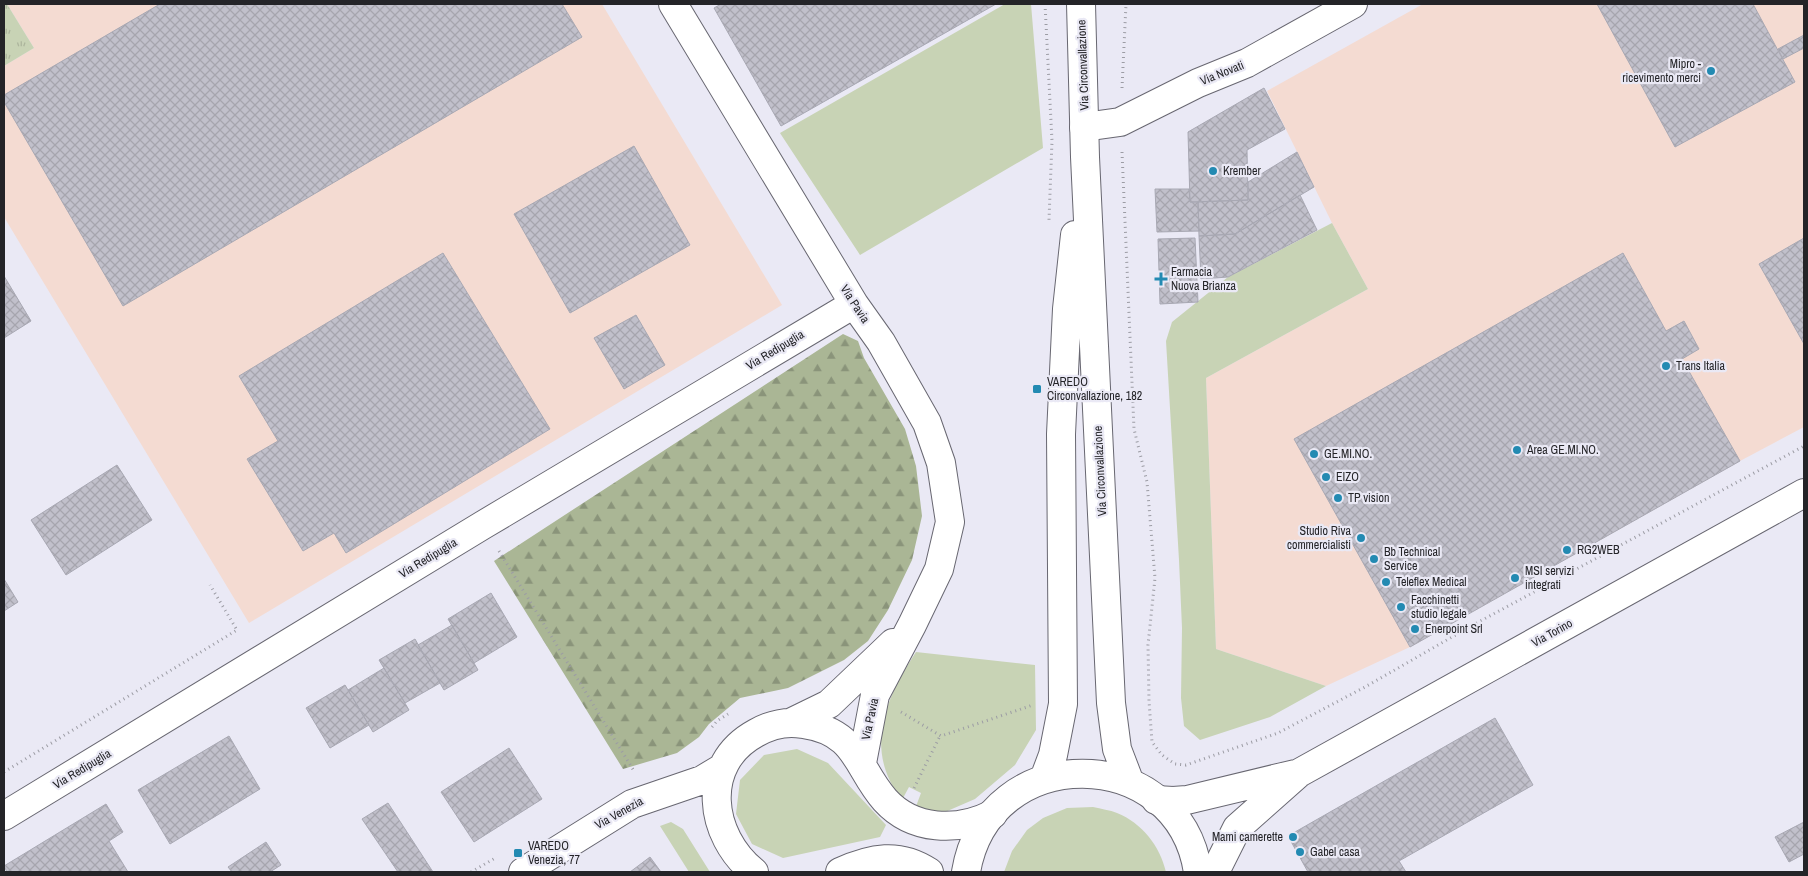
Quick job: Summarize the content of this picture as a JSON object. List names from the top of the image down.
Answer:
{
  "streets": {
    "street": [
      "Via Circonvallazione",
      "Via Novati",
      "Via Pavia",
      "Via Redipuglia",
      "Via Torino",
      "Via Venezia"
    ]
  },
  "crossings": [
    ["Via Circonvallazione", "Via Novati"],
    ["Via Pavia", "Via Redipuglia"]
  ],
  "places": {
    "other": [
      "Mipro - ricevimento merci",
      "Krember",
      "Trans Italia",
      "Area GE.MI.NO.",
      "GE.MI.NO.",
      "EIZO",
      "TP vision",
      "Studio Riva commercialisti",
      "RG2WEB",
      "Bb Technical Service",
      "MSI servizi integrati",
      "Teleflex Medical",
      "Facchinetti studio legale",
      "Enerpoint Srl",
      "Mami camerette",
      "Gabel casa"
    ],
    "health": ["Farmacia Nuova Brianza"],
    "transit": ["VAREDO Circonvallazione, 182", "VAREDO Venezia, 77"]
  }
}
